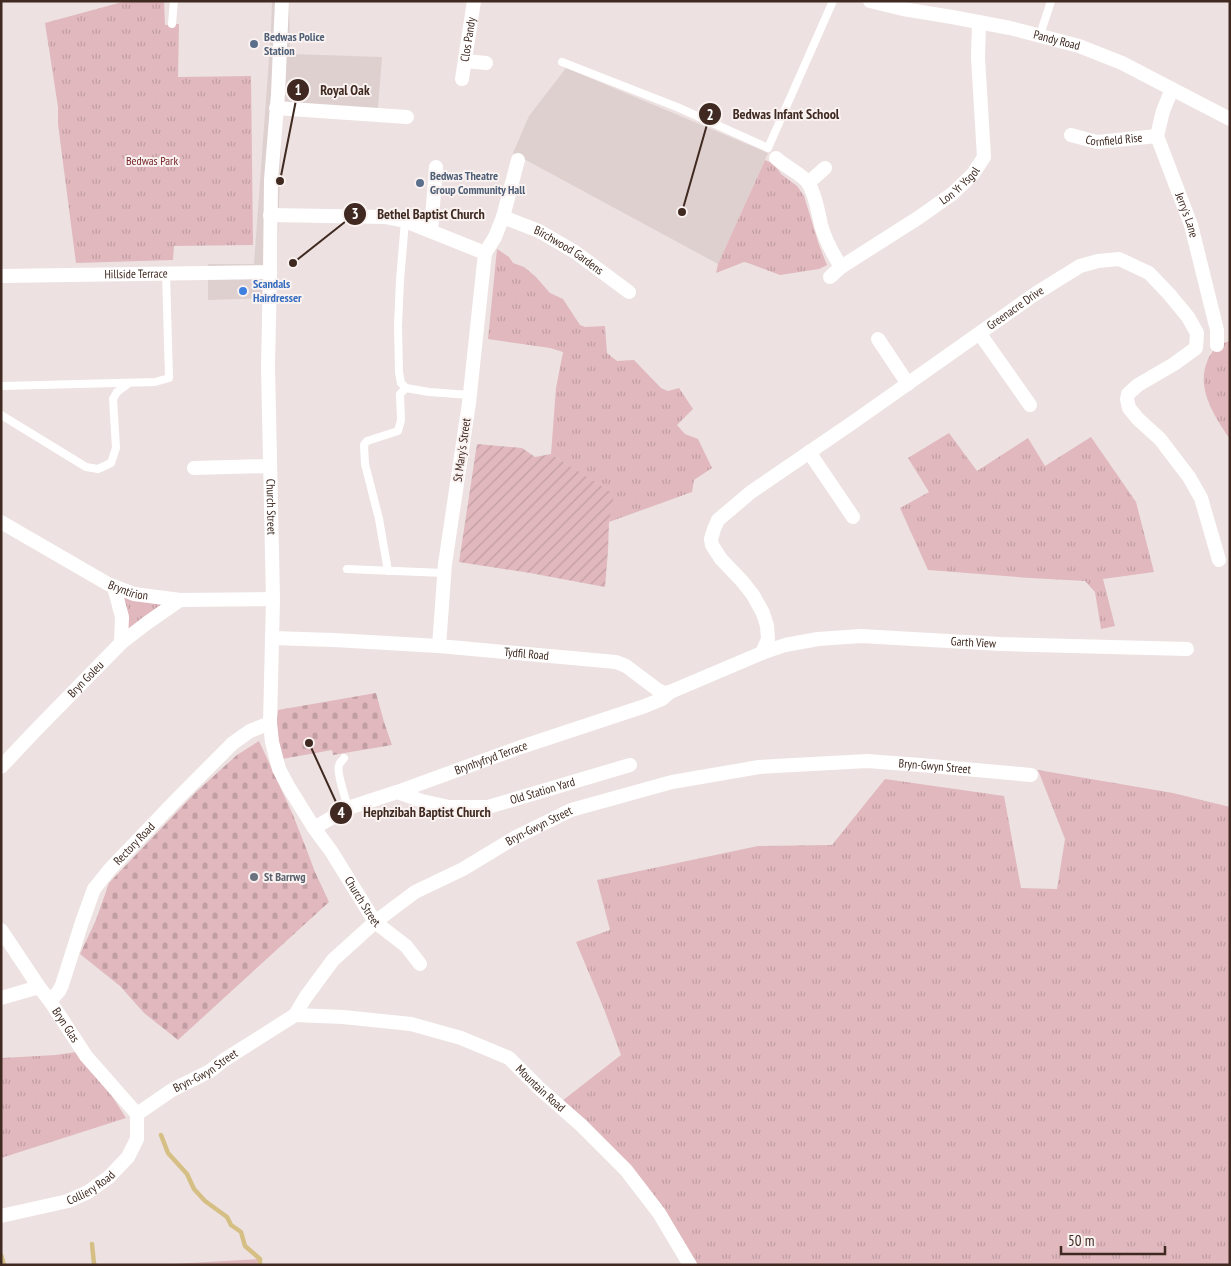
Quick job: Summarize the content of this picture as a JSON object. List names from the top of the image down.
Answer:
{
  "streets": {
    "street": [
      "Clos Pandy",
      "Pandy Road",
      "Cornfield Rise",
      "Lon Yr Ysgol",
      "Jerry's Lane",
      "Birchwood Gardens",
      "Hillside Terrace",
      "Greenacre Drive",
      "St Mary's Street",
      "Church Street",
      "Bryntirion",
      "Garth View",
      "Tydfil Road",
      "Bryn Goleu",
      "Brynhyfryd Terrace",
      "Bryn-Gwyn Street",
      "Old Station Yard",
      "Rectory Road",
      "Bryn Glas",
      "Mountain Road",
      "Colliery Road"
    ]
  },
  "crossings": [
    ["Pandy Road", "Lon Yr Ysgol"],
    ["Cornfield Rise", "Jerry's Lane"],
    ["Birchwood Gardens", "St Mary's Street"],
    ["Hillside Terrace", "Church Street"],
    ["Greenacre Drive", "Garth View"],
    ["St Mary's Street", "Tydfil Road"],
    ["Church Street", "Bryntirion"],
    ["Church Street", "Tydfil Road"],
    ["Church Street", "Brynhyfryd Terrace"],
    ["Church Street", "Bryn-Gwyn Street"],
    ["Church Street", "Rectory Road"],
    ["Bryntirion", "Bryn Goleu"],
    ["Tydfil Road", "Brynhyfryd Terrace"],
    ["Brynhyfryd Terrace", "Old Station Yard"],
    ["Bryn-Gwyn Street", "Bryn Glas"],
    ["Bryn-Gwyn Street", "Mountain Road"],
    ["Bryn-Gwyn Street", "Colliery Road"],
    ["Rectory Road", "Bryn Glas"],
    ["Bryn Glas", "Colliery Road"]
  ],
  "parks": ["Bedwas Park"],
  "places": [
    "Bedwas Police Station",
    "Royal Oak",
    "Bedwas Theatre Group Community Hall",
    "Bedwas Infant School",
    "Bethel Baptist Church",
    "Scandals Hairdresser",
    "Hephzibah Baptist Church",
    "St Barrwg"
  ],
  "scale_bar": "50 m"
}
